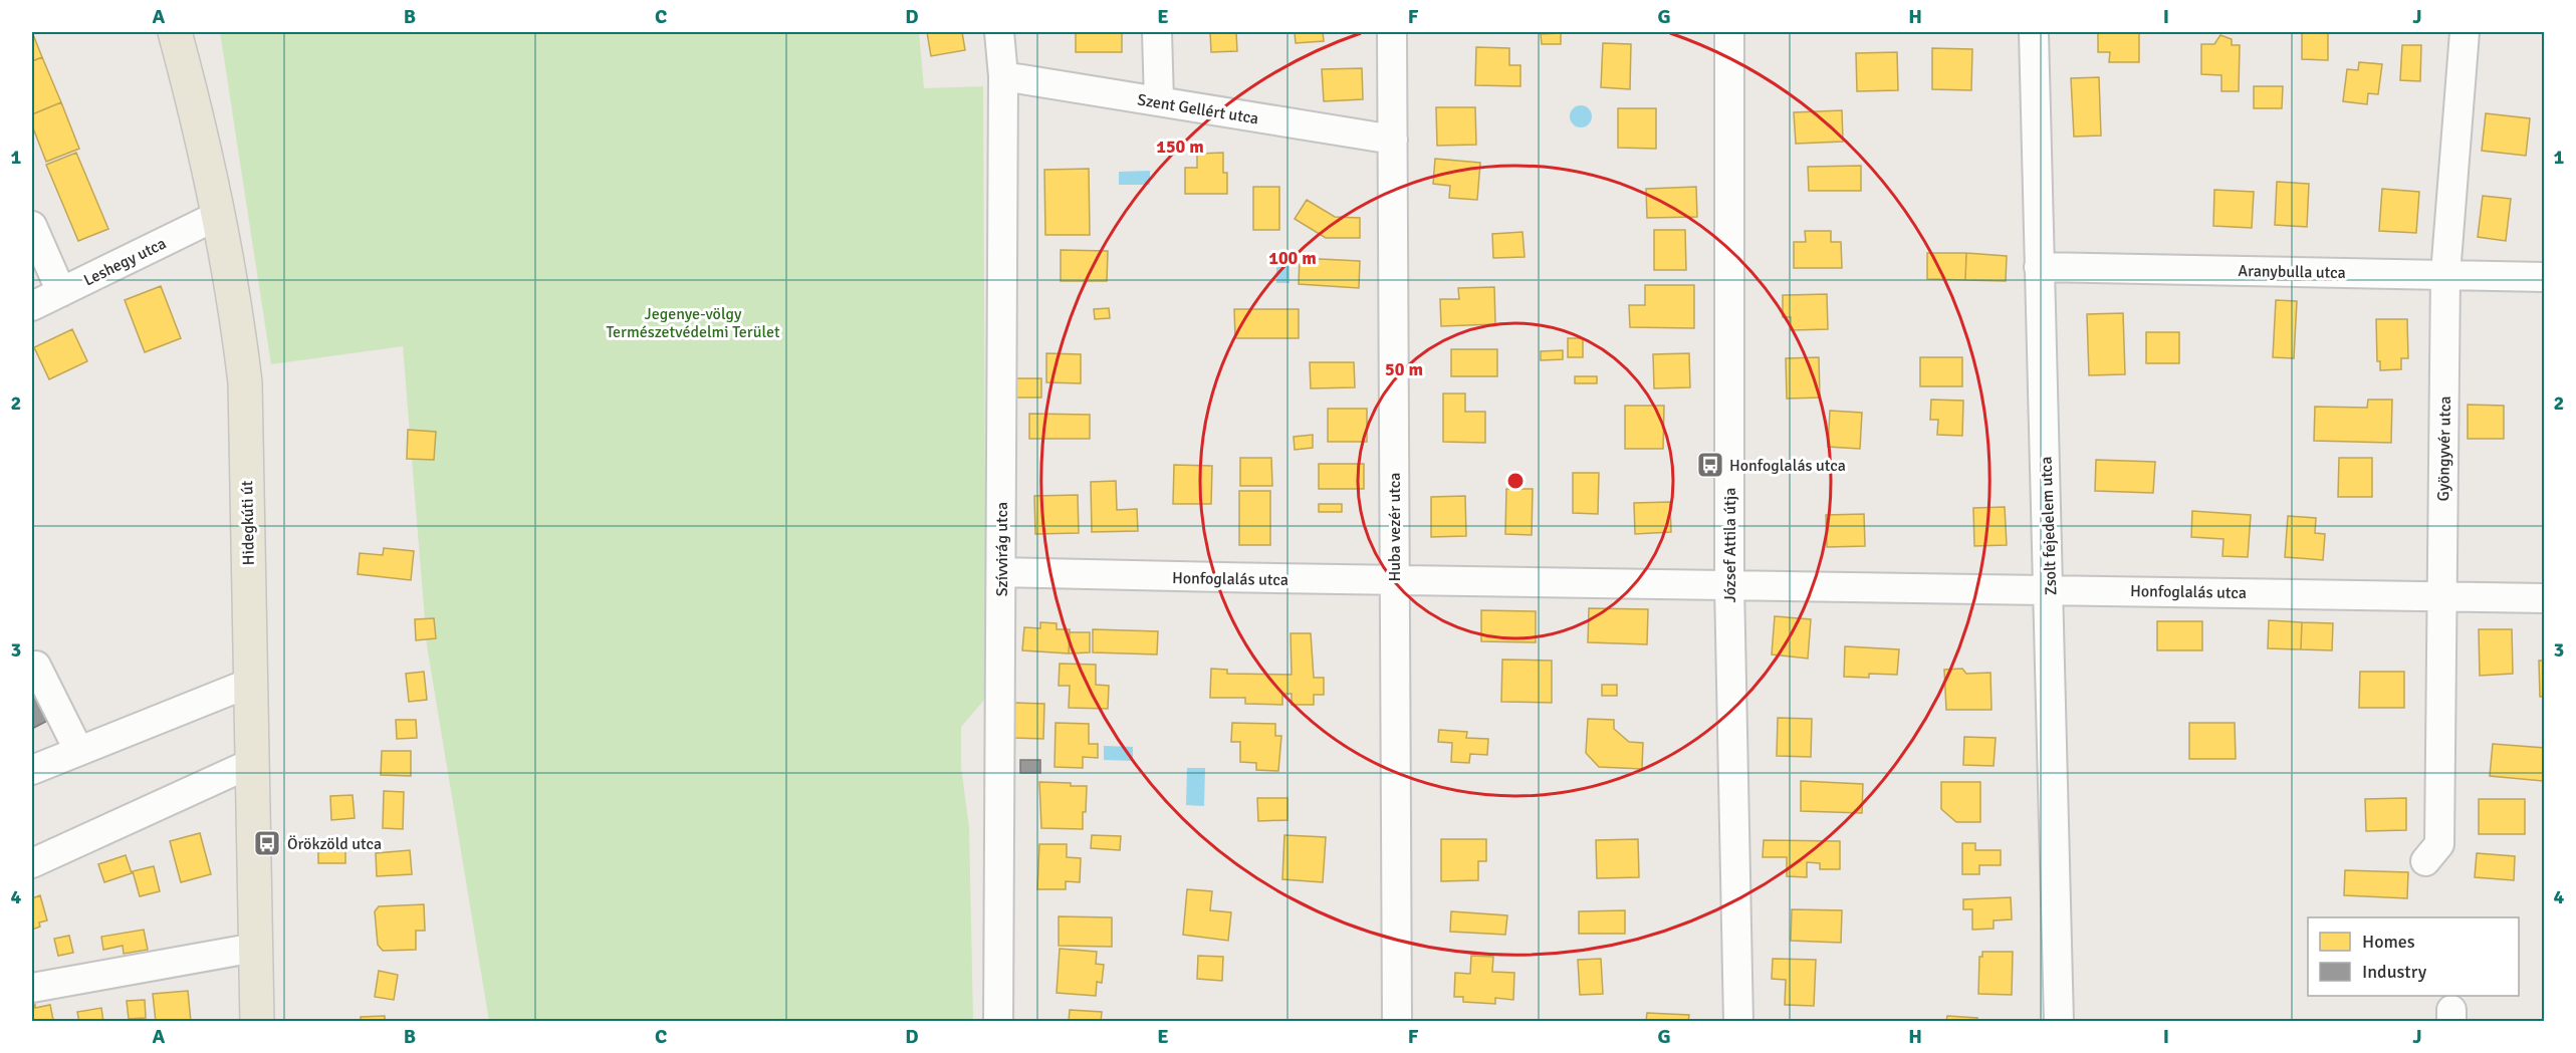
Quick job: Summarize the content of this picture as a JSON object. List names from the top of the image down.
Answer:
{
  "streets": {
    "main road": ["Hidegkúti út"],
    "street": [
      "Szent Gellért utca",
      "Leshegy utca",
      "Aranybulla utca",
      "Gyöngyvér utca",
      "Zsolt fejedelem utca",
      "Huba vezér utca",
      "József Attila útja",
      "Szívvirág utca",
      "Honfoglalás utca"
    ]
  },
  "crossings": [
    ["Szent Gellért utca", "Huba vezér utca"],
    ["Szent Gellért utca", "Szívvirág utca"],
    ["Leshegy utca", "Hidegkúti út"],
    ["Aranybulla utca", "Gyöngyvér utca"],
    ["Aranybulla utca", "Zsolt fejedelem utca"],
    ["Gyöngyvér utca", "Honfoglalás utca"],
    ["Zsolt fejedelem utca", "Honfoglalás utca"],
    ["Huba vezér utca", "Honfoglalás utca"],
    ["József Attila útja", "Honfoglalás utca"],
    ["Szívvirág utca", "Honfoglalás utca"]
  ],
  "parks": ["Jegenye-völgy Természetvédelmi Terület"],
  "places": {
    "bus stop": ["Honfoglalás utca", "Örökzöld utca"]
  },
  "legend": ["Homes", "Industry"],
  "grid": {
    "columns": [
      "A",
      "B",
      "C",
      "D",
      "E",
      "F",
      "G",
      "H",
      "I",
      "J"
    ],
    "rows": [
      "1",
      "2",
      "3",
      "4"
    ]
  },
  "rings": ["150 m", "100 m", "50 m"]
}
